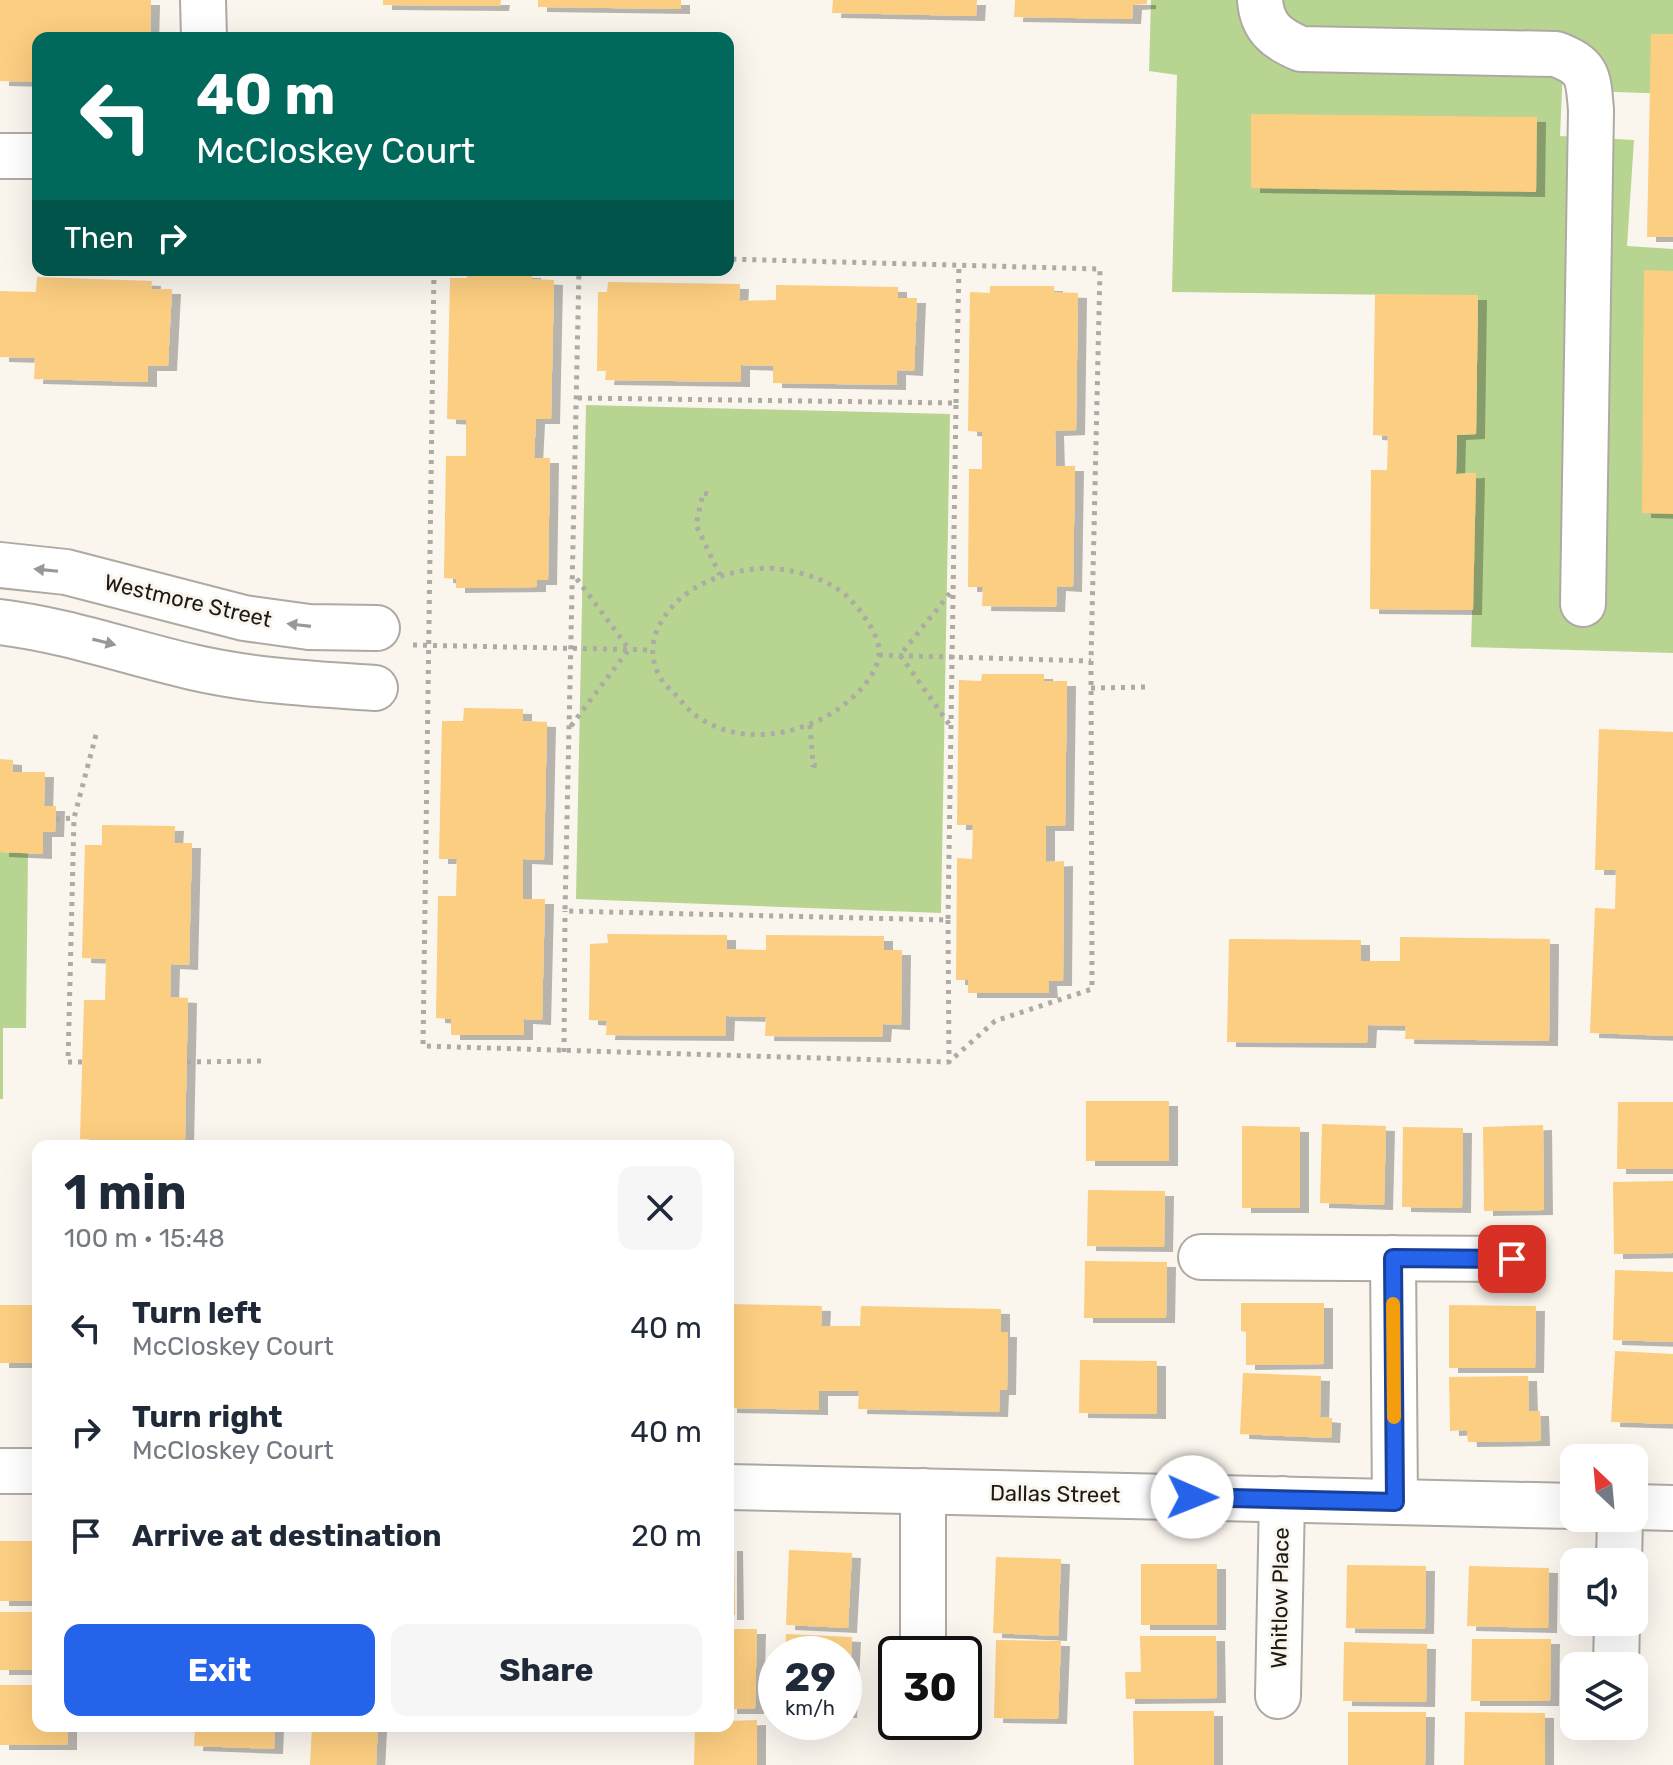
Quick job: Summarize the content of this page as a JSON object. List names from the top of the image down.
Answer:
{
  "streets": {
    "street": ["Westmore Street", "Dallas Street", "Whitlow Place"]
  },
  "crossings": [
    ["Dallas Street", "Whitlow Place"]
  ],
  "north": "top left",
  "page": {
    "turn": ["40 m", "McCloskey Court"],
    "then": "Then",
    "heading": ["1 min", "100 m · 15:48"],
    "list": [
      {
        "name": "Turn left",
        "note": "McCloskey Court",
        "value": "40 m"
      },
      {
        "name": "Turn right",
        "note": "McCloskey Court",
        "value": "40 m"
      },
      {
        "name": "Arrive at destination",
        "value": "20 m"
      }
    ],
    "buttons": ["Exit", "Share"],
    "speed": "29 km/h",
    "limit": "30"
  }
}
